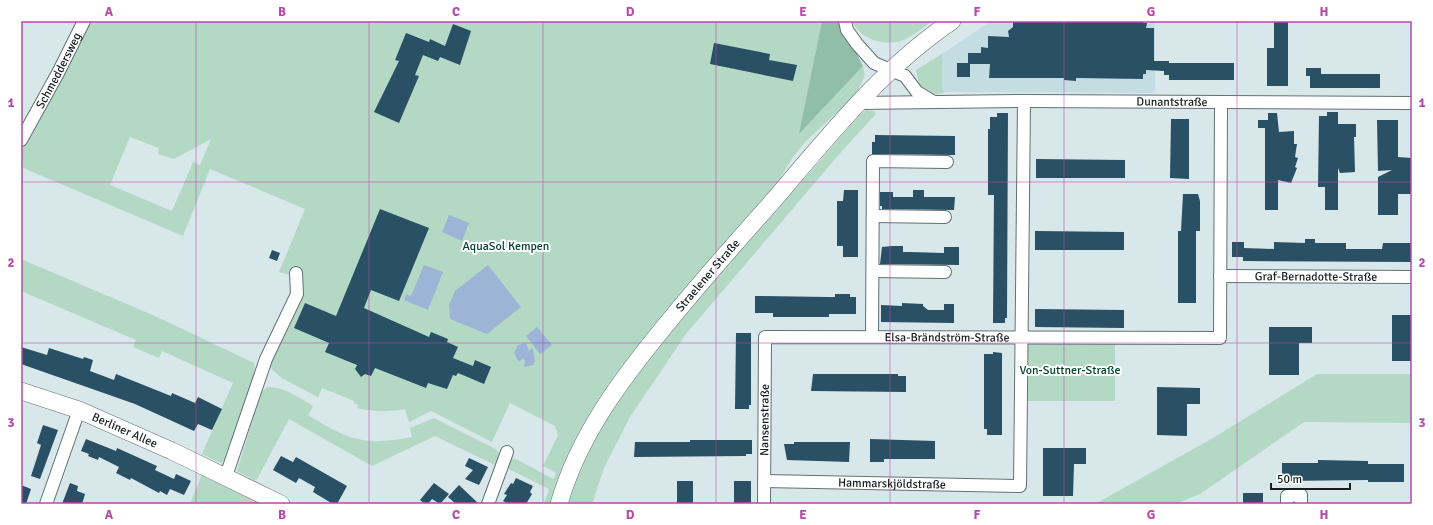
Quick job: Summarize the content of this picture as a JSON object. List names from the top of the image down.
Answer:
{
  "streets": {
    "street": [
      "Schmeddersweg",
      "Dunantstraße",
      "Straelener Straße",
      "Graf-Bernadotte-Straße",
      "Elsa-Brändström-Straße",
      "Nansenstraße",
      "Berliner Allee",
      "Hammarskjöldstraße"
    ]
  },
  "crossings": [
    ["Dunantstraße", "Straelener Straße"],
    ["Elsa-Brändström-Straße", "Nansenstraße"],
    ["Elsa-Brändström-Straße", "Hammarskjöldstraße"],
    ["Nansenstraße", "Hammarskjöldstraße"]
  ],
  "parks": ["AquaSol Kempen", "Von-Suttner-Straße"],
  "scale_bar": "50 m",
  "grid": {
    "columns": [
      "A",
      "B",
      "C",
      "D",
      "E",
      "F",
      "G",
      "H"
    ],
    "rows": ["1", "2", "3"]
  }
}
